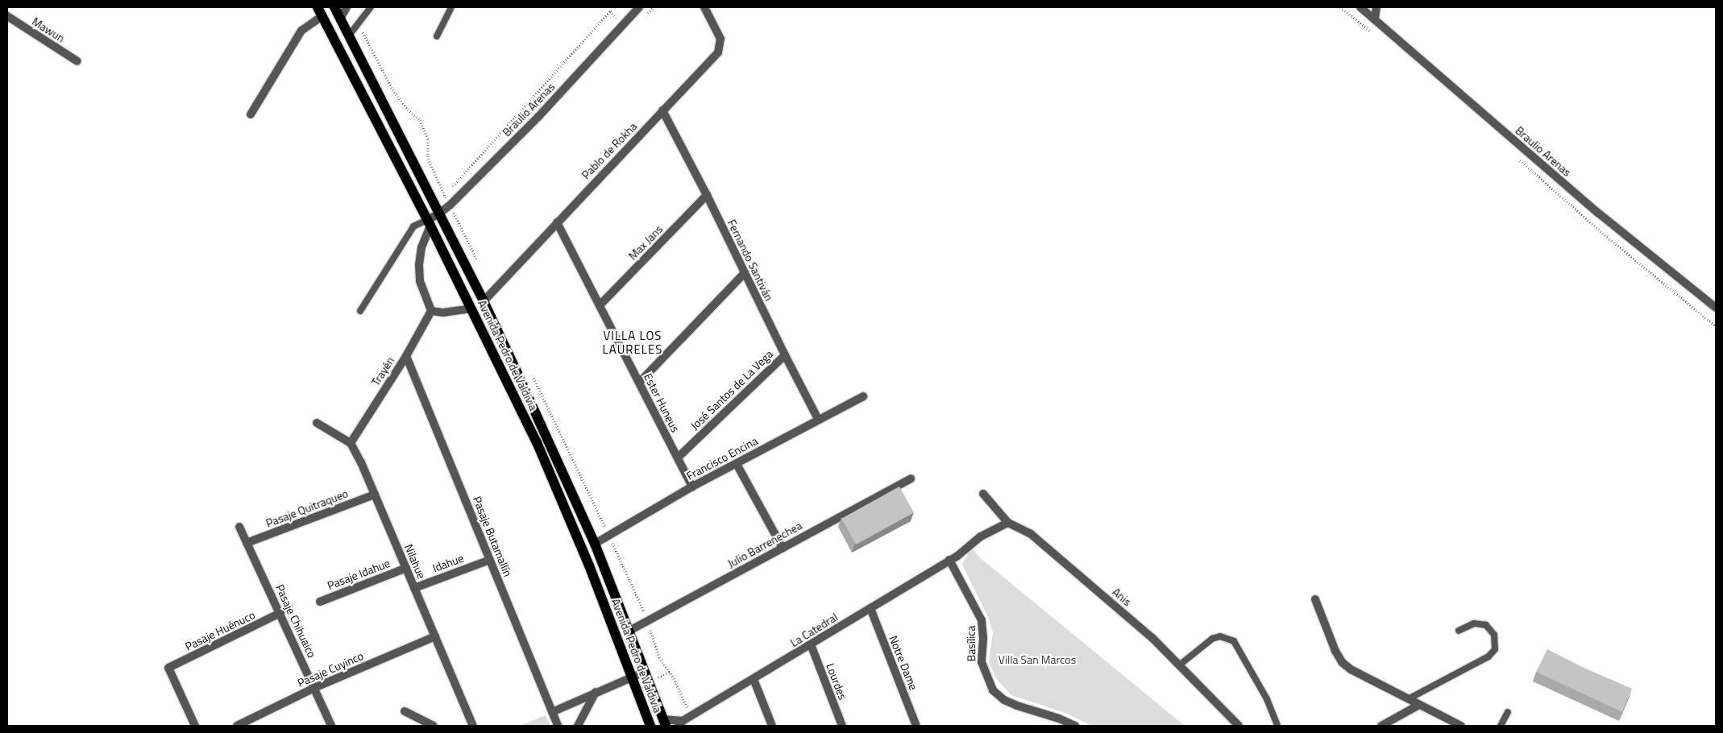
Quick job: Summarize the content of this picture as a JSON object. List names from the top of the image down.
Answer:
{
  "streets": {
    "main road": ["Avenida Pedro de Valdivia"],
    "street": [
      "Mawun",
      "Braulio Arenas",
      "Pablo de Rokha",
      "Max Jans",
      "Fernando Santiván",
      "Trayén",
      "José Santos de La Vega",
      "Ester Huneus",
      "Francisco Encina",
      "Pasaje Quitraqueo",
      "Pasaje Butamallín",
      "Julio Barrenechea",
      "Nilahue",
      "Idahue",
      "Pasaje Idahue",
      "Anis",
      "Pasaje Chihuaico",
      "La Catedral",
      "Pasaje Huénuco",
      "Basílica",
      "Notre Dame",
      "Pasaje Cuyinco",
      "Lourdes"
    ]
  },
  "crossings": [
    ["Braulio Arenas", "Avenida Pedro de Valdivia"],
    ["Pablo de Rokha", "Fernando Santiván"],
    ["Pablo de Rokha", "Avenida Pedro de Valdivia"],
    ["Pablo de Rokha", "Ester Huneus"],
    ["Max Jans", "Fernando Santiván"],
    ["Max Jans", "Ester Huneus"],
    ["Fernando Santiván", "José Santos de La Vega"],
    ["Fernando Santiván", "Francisco Encina"],
    ["Avenida Pedro de Valdivia", "Francisco Encina"],
    ["Avenida Pedro de Valdivia", "Julio Barrenechea"],
    ["Avenida Pedro de Valdivia", "La Catedral"],
    ["Trayén", "Pasaje Butamallín"],
    ["Trayén", "Nilahue"],
    ["José Santos de La Vega", "Ester Huneus"],
    ["Ester Huneus", "Francisco Encina"],
    ["Pasaje Quitraqueo", "Nilahue"],
    ["Pasaje Quitraqueo", "Pasaje Chihuaico"],
    ["Pasaje Butamallín", "Idahue"],
    ["Nilahue", "Idahue"],
    ["Nilahue", "Pasaje Idahue"],
    ["Nilahue", "Pasaje Cuyinco"],
    ["Anis", "La Catedral"],
    ["Pasaje Chihuaico", "Pasaje Huénuco"],
    ["Pasaje Chihuaico", "Pasaje Cuyinco"],
    ["La Catedral", "Basílica"],
    ["La Catedral", "Notre Dame"],
    ["La Catedral", "Lourdes"]
  ],
  "districts": ["VILLA LOS LAURELES"],
  "parks": ["Villa San Marcos"]
}
